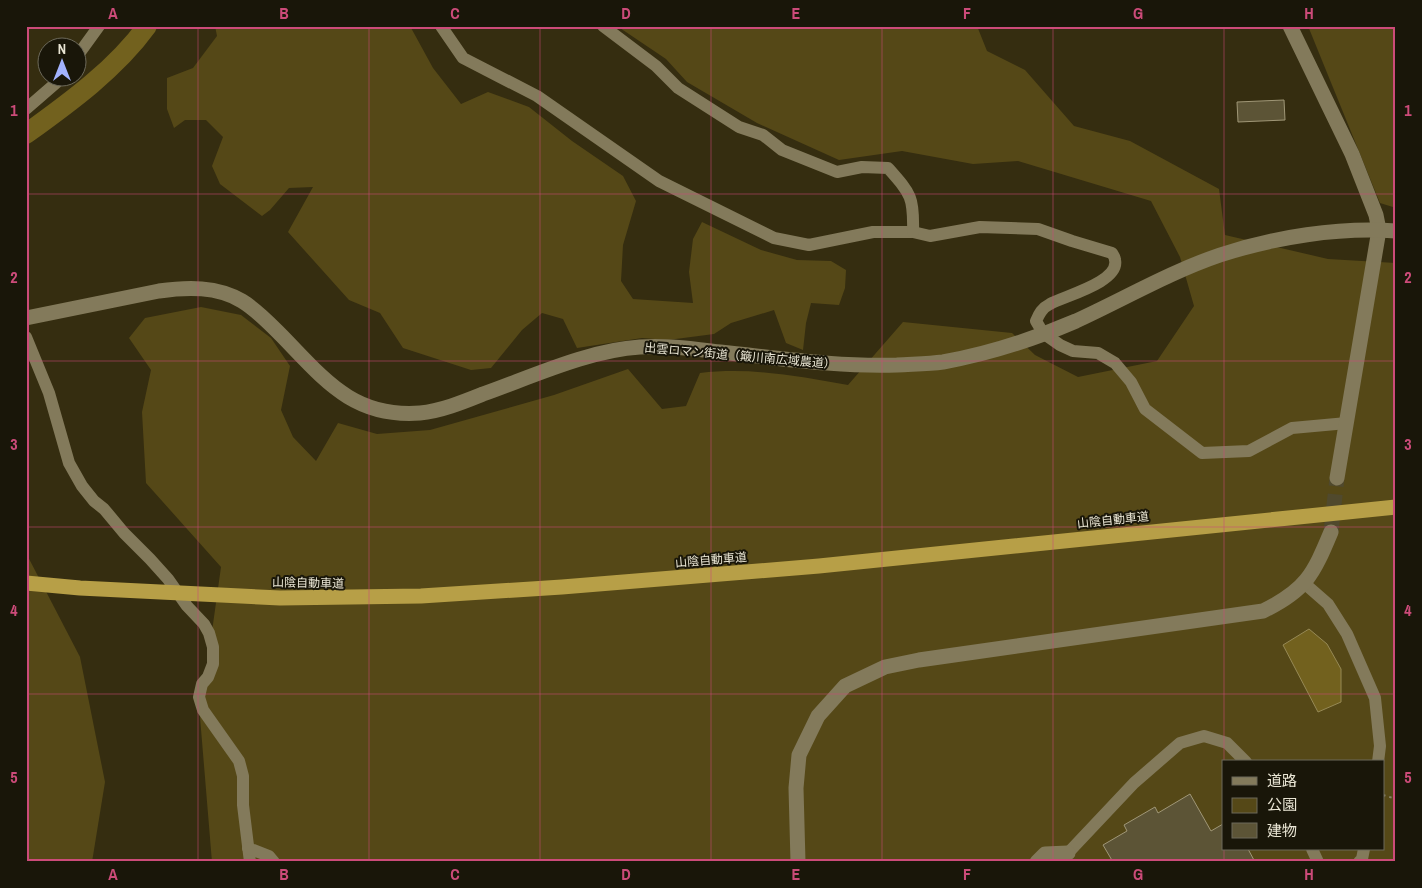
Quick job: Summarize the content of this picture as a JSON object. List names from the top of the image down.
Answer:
{
  "streets": {
    "highway": ["山陰自動車道"],
    "street": ["出雲ロマン街道（簸川南広域農道）"]
  },
  "legend": ["道路", "公園", "建物"],
  "north": "top",
  "grid": {
    "columns": [
      "A",
      "B",
      "C",
      "D",
      "E",
      "F",
      "G",
      "H"
    ],
    "rows": [
      "1",
      "2",
      "3",
      "4",
      "5"
    ]
  }
}
